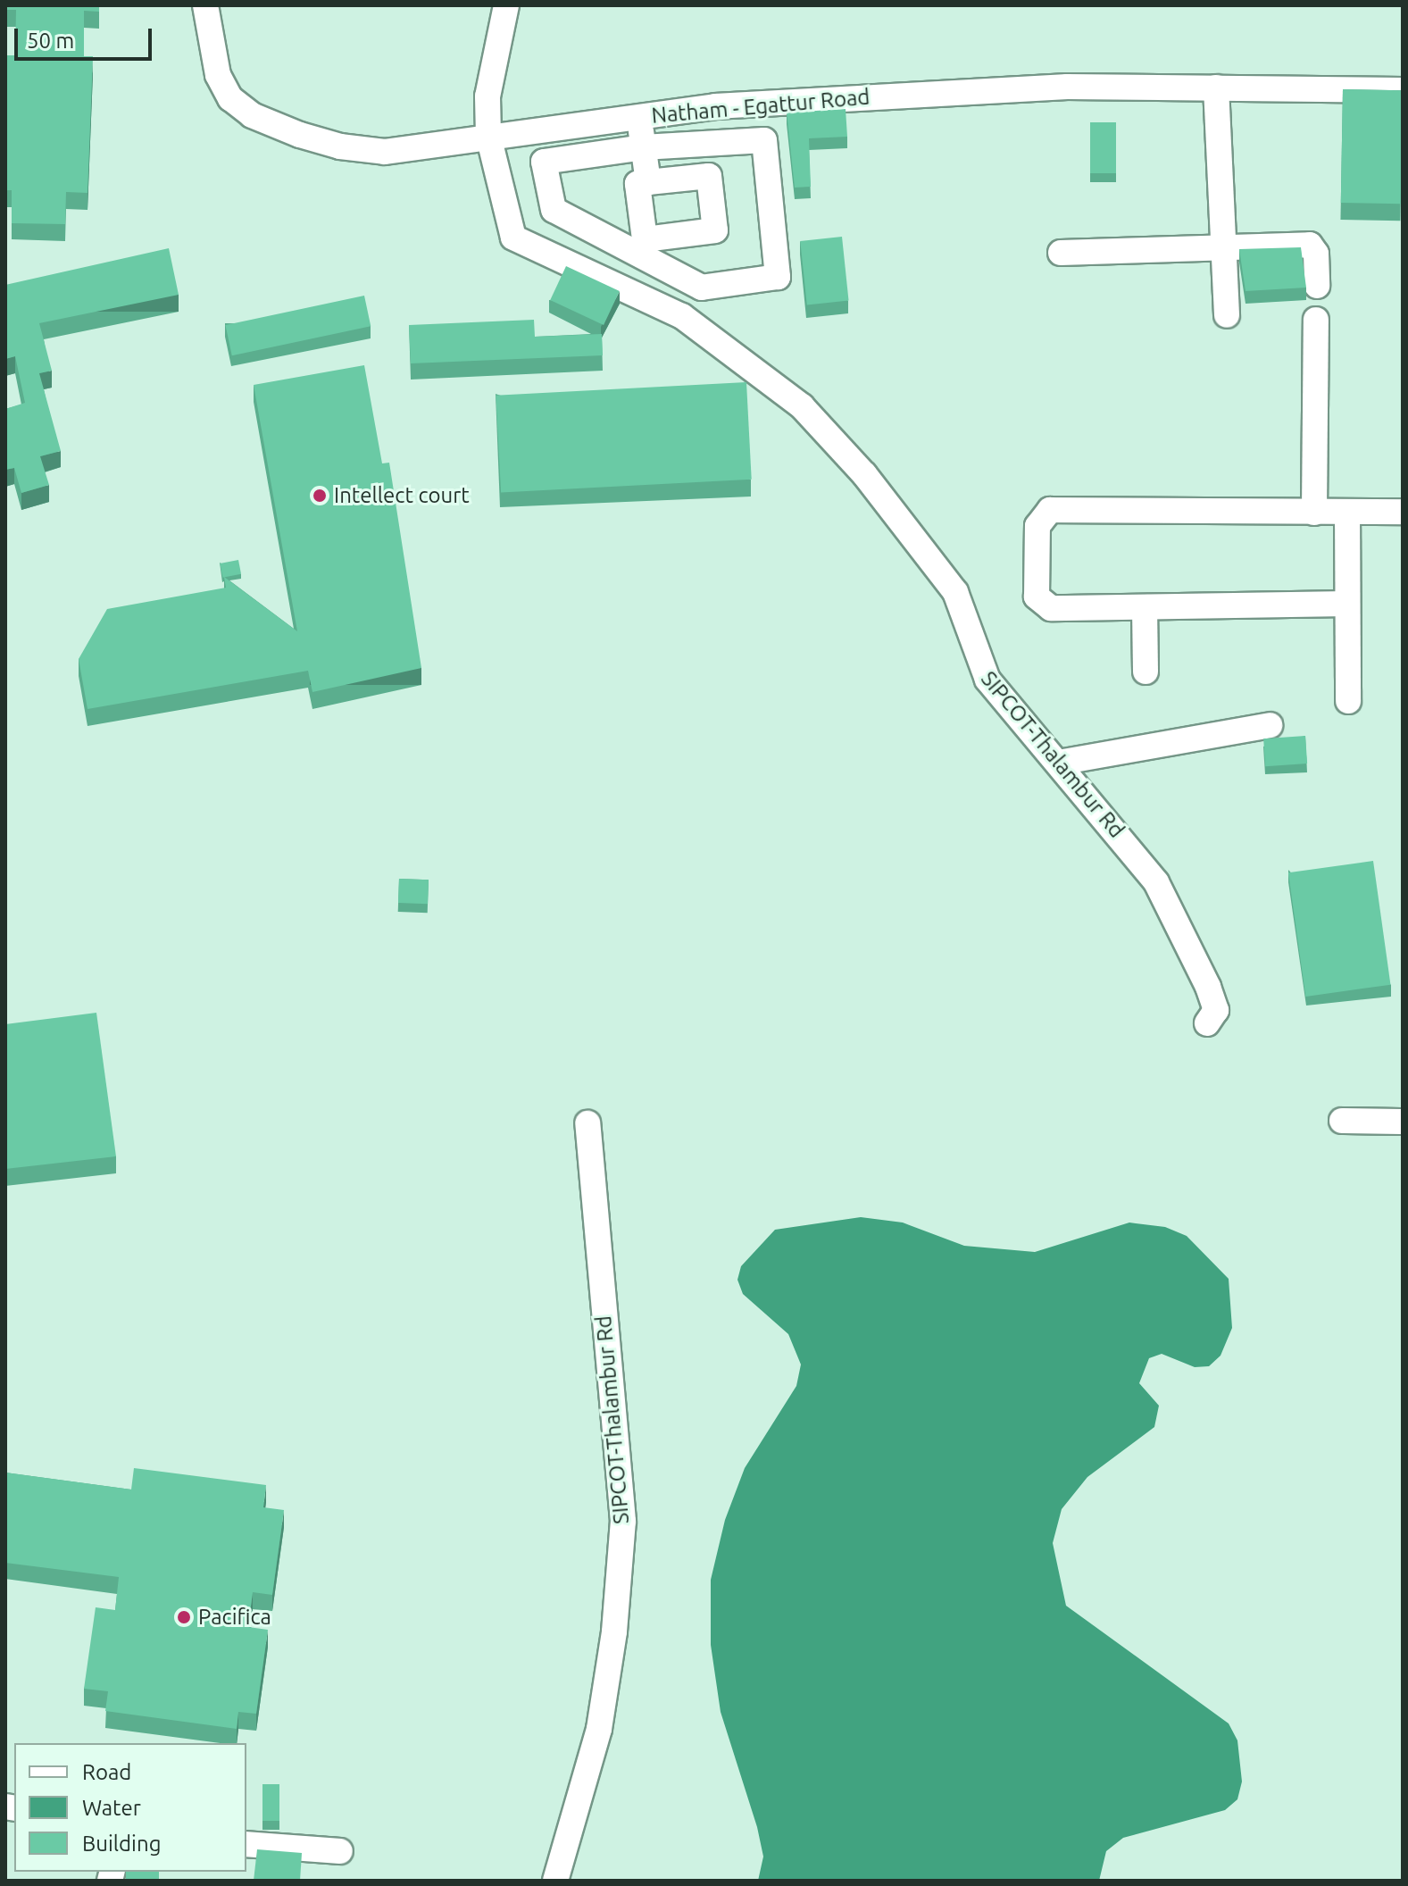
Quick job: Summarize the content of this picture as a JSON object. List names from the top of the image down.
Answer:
{
  "streets": {
    "street": ["Natham - Egattur Road", "SIPCOT-Thalambur Rd"]
  },
  "crossings": [
    ["Natham - Egattur Road", "SIPCOT-Thalambur Rd"]
  ],
  "places": ["Intellect court", "Pacifica"],
  "legend": ["Road", "Water", "Building"],
  "scale_bar": "50 m"
}
